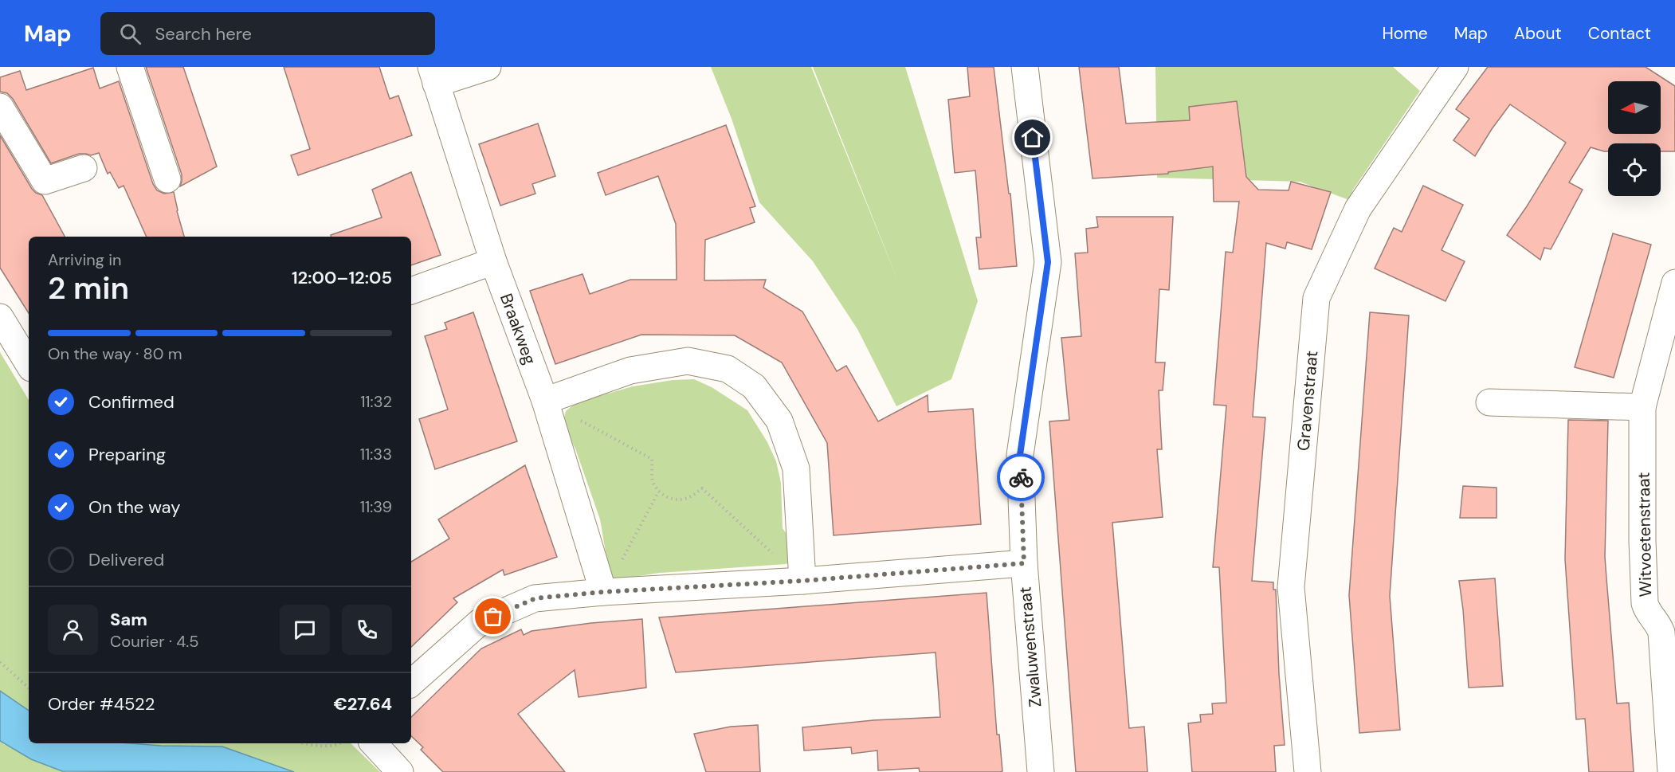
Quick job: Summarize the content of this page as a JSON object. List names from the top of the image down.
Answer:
{
  "streets": {
    "street": [
      "Braakweg",
      "Gravenstraat",
      "Witvoetenstraat",
      "Zwaluwenstraat"
    ]
  },
  "north": "left",
  "page": {
    "header": "Map",
    "search": "Search here",
    "nav": [
      "Home",
      "Map",
      "About",
      "Contact"
    ],
    "heading": ["2 min", "Arriving in", "12:00–12:05"],
    "panel": [
      "Sam",
      "Courier · 4.5",
      "Order #4522",
      "€27.64"
    ],
    "bar": "On the way · 80 m",
    "list": [
      ["Confirmed", "11:32"],
      ["Preparing", "11:33"],
      ["On the way", "11:39"],
      "Delivered"
    ]
  }
}
